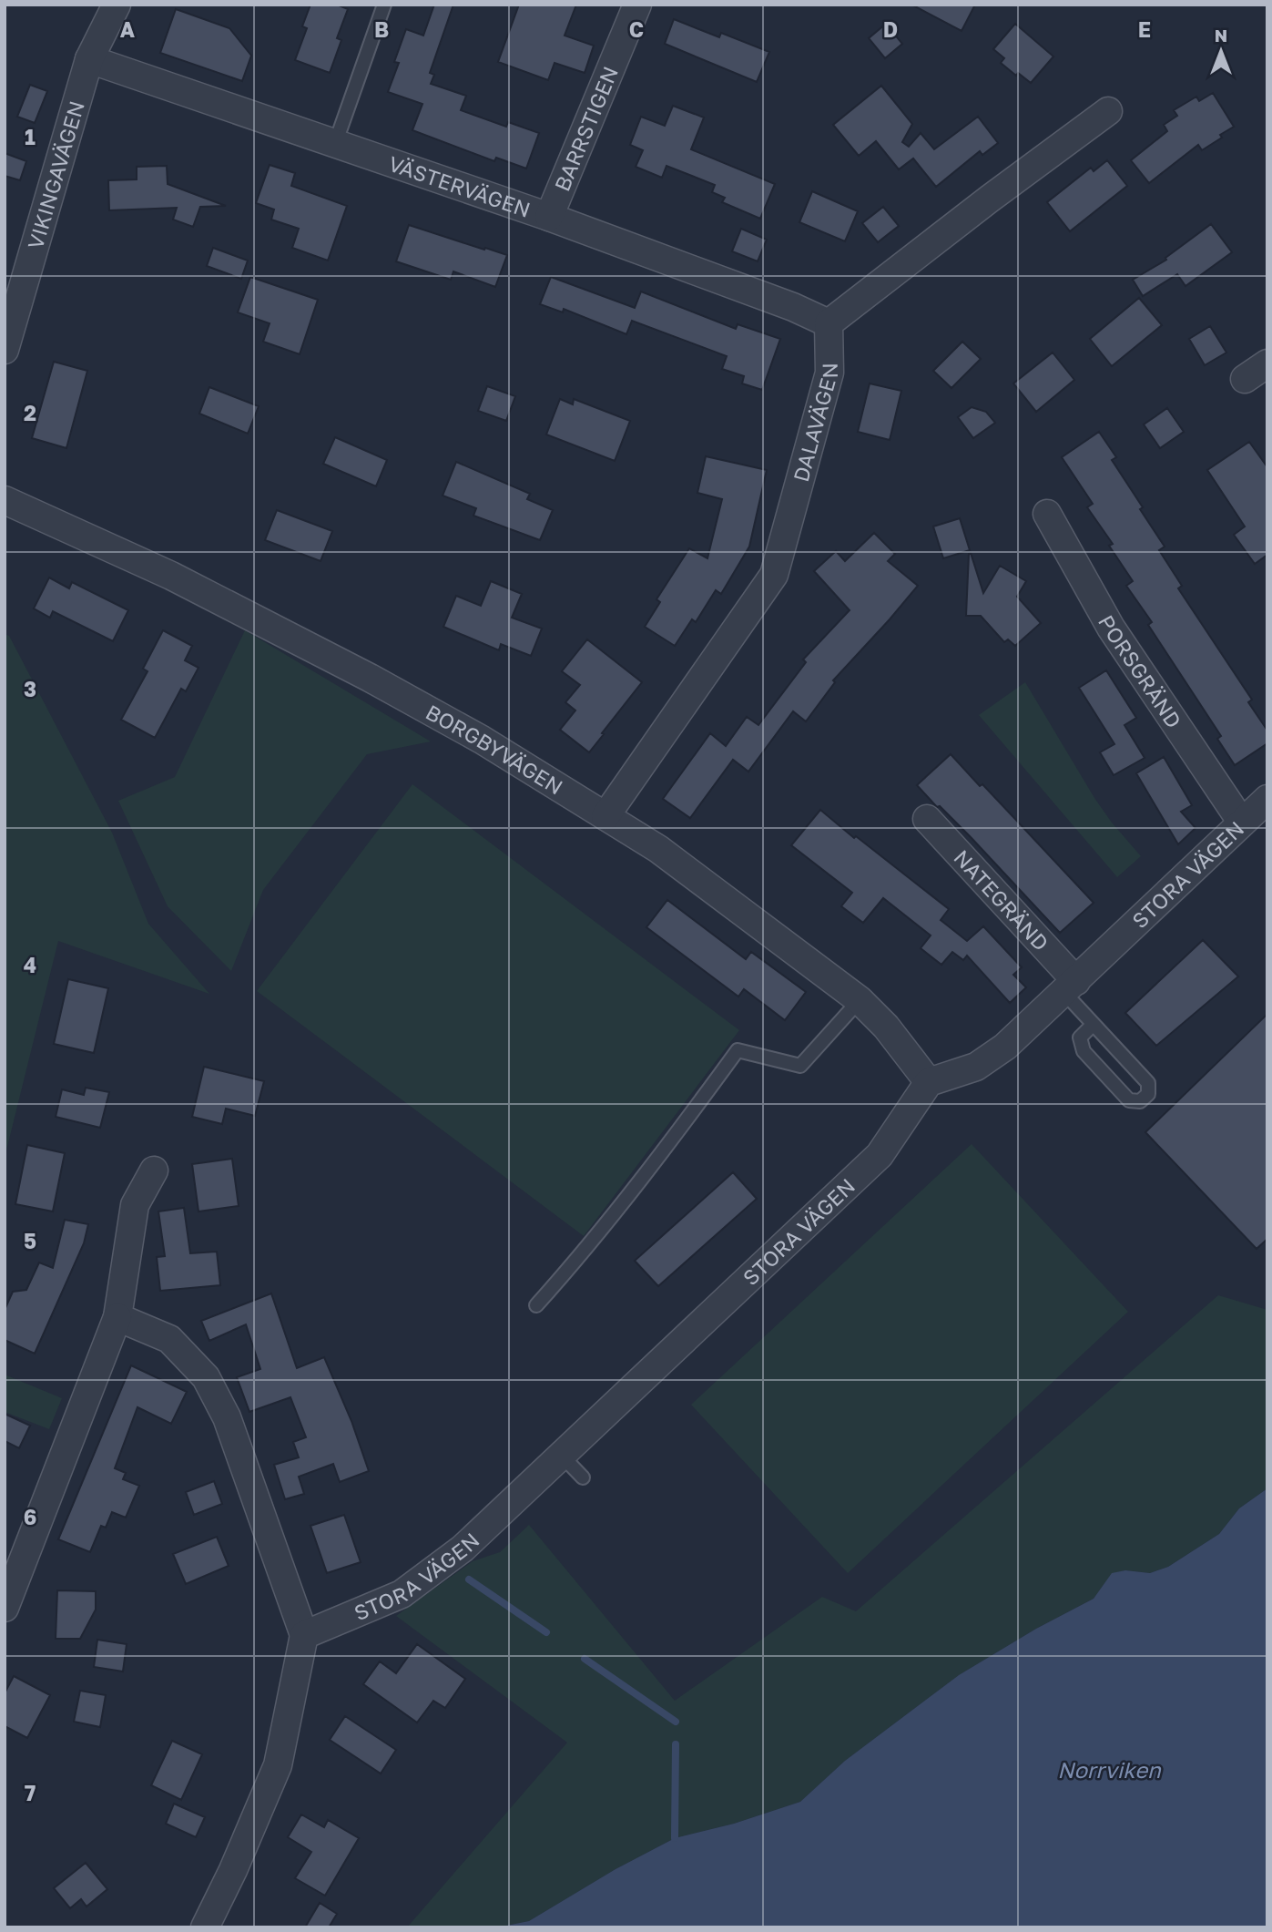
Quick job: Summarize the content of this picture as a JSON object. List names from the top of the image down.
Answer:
{
  "streets": {
    "street": [
      "BARRSTIGEN",
      "VIKINGAVÄGEN",
      "VÄSTERVÄGEN",
      "DALAVÄGEN",
      "PORSGRÄND",
      "BORGBYVÄGEN",
      "STORA VÄGEN",
      "NATEGRÄND"
    ]
  },
  "crossings": [
    ["BARRSTIGEN", "VÄSTERVÄGEN"],
    ["VIKINGAVÄGEN", "VÄSTERVÄGEN"],
    ["VÄSTERVÄGEN", "DALAVÄGEN"],
    ["DALAVÄGEN", "BORGBYVÄGEN"],
    ["PORSGRÄND", "STORA VÄGEN"],
    ["BORGBYVÄGEN", "STORA VÄGEN"],
    ["STORA VÄGEN", "NATEGRÄND"]
  ],
  "water": ["Norrviken"],
  "north": "top",
  "grid": {
    "columns": [
      "A",
      "B",
      "C",
      "D",
      "E"
    ],
    "rows": [
      "1",
      "2",
      "3",
      "4",
      "5",
      "6",
      "7"
    ]
  }
}
